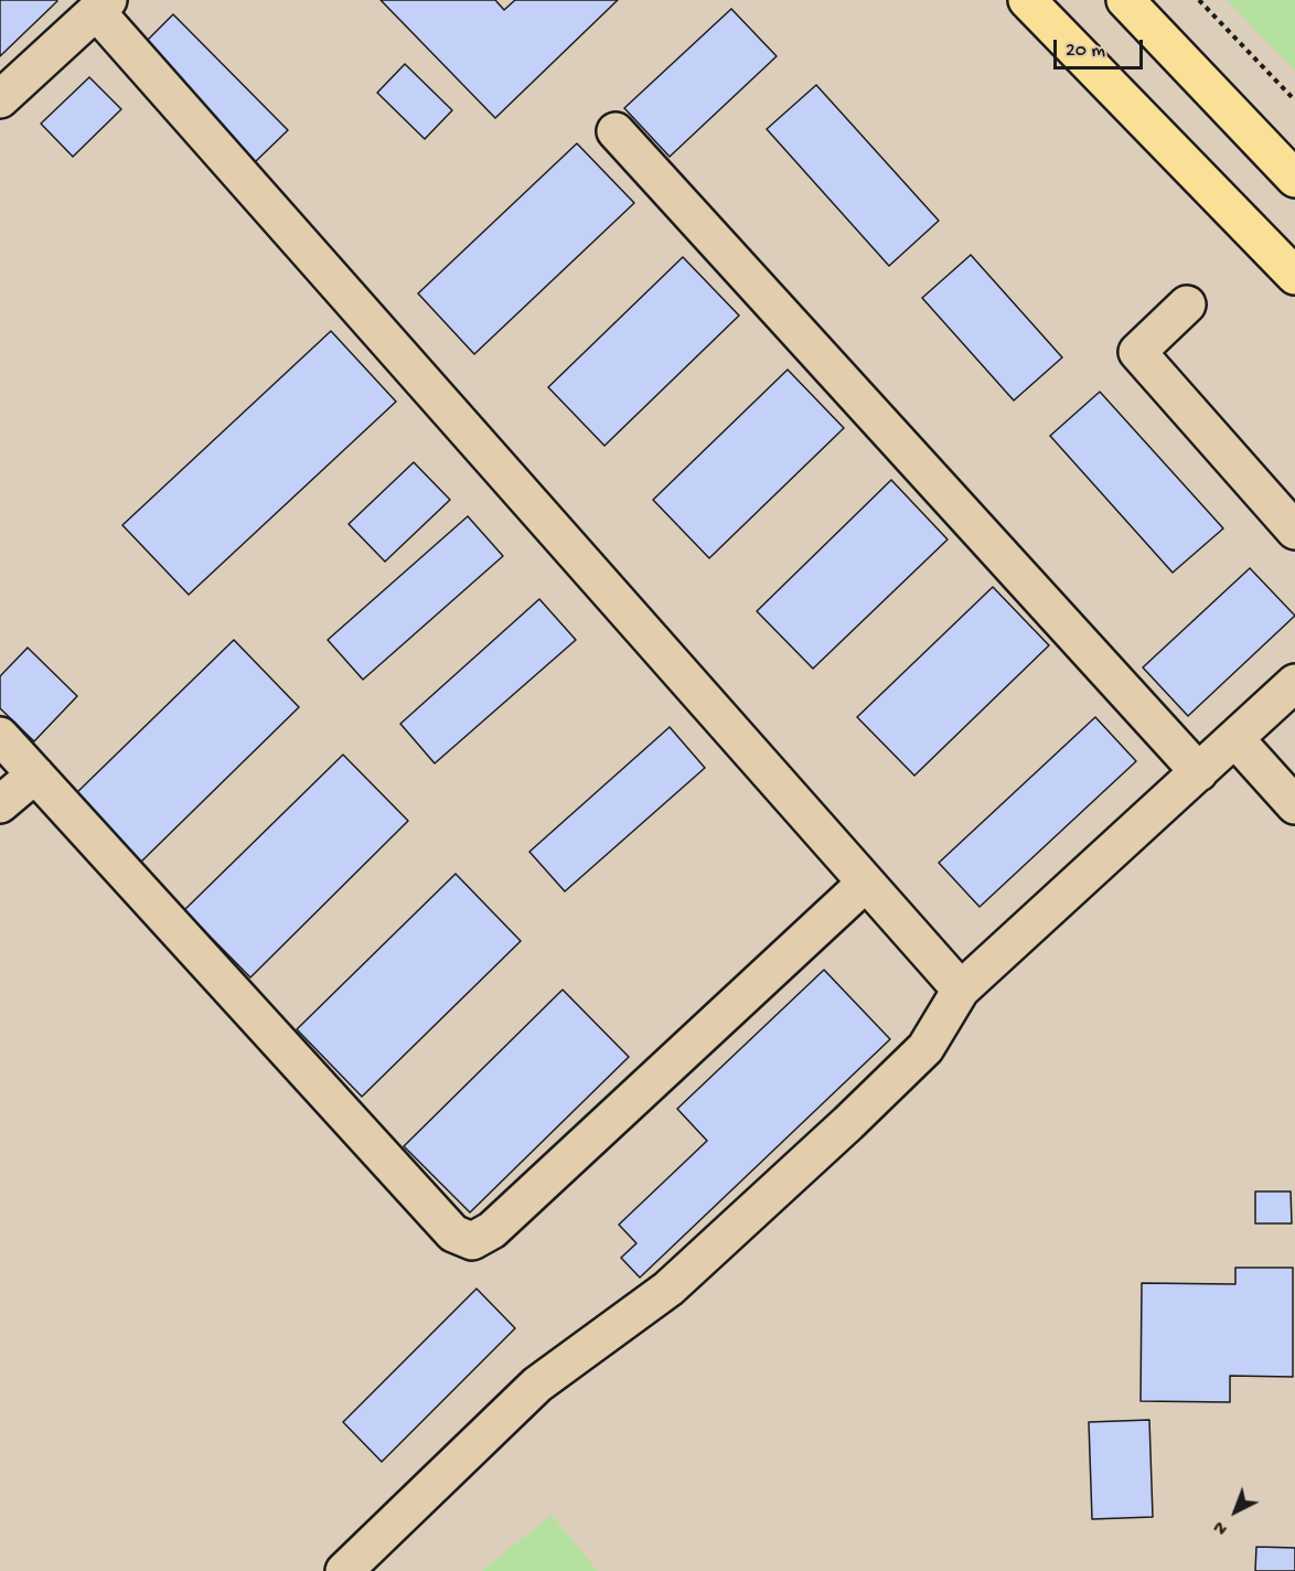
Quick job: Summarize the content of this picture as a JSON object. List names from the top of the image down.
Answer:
{
  "scale_bar": "20 m",
  "north": "bottom left"
}
